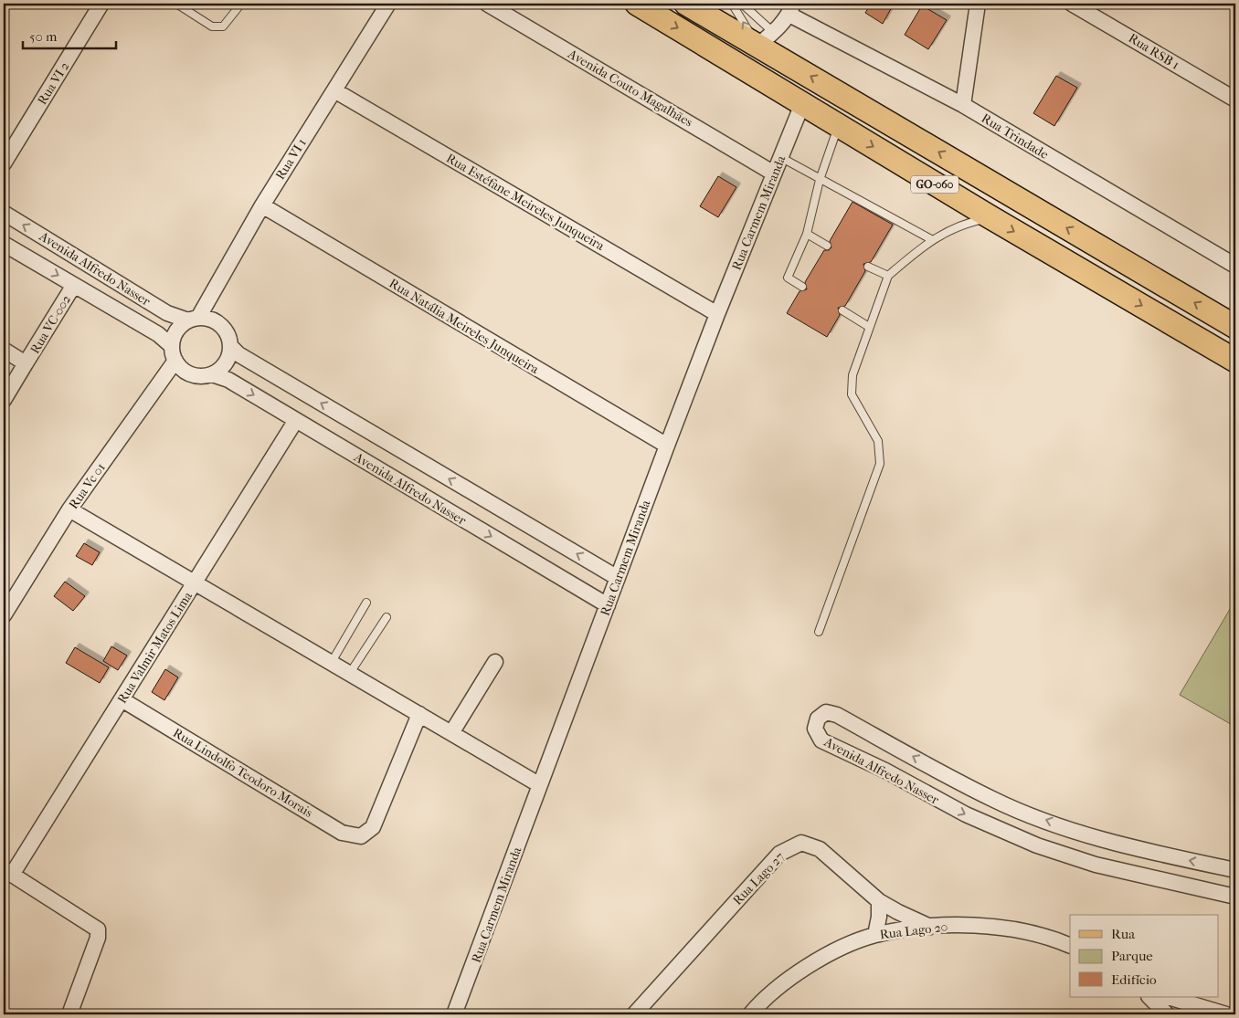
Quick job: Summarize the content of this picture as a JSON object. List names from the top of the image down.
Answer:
{
  "streets": {
    "main road": ["GO-060"],
    "street": [
      "Rua RSB 1",
      "Rua VI 2",
      "Avenida Couto Magalhães",
      "Rua Trindade",
      "Rua VI 1",
      "Rua Estéfane Meireles Junqueira",
      "Rua Carmem Miranda",
      "Avenida Alfredo Nasser",
      "Rua VC-002",
      "Rua Natália Meireles Junqueira",
      "Rua Vc 01",
      "Rua Valmir Matos Lima",
      "Rua Lindolfo Teodoro Morais",
      "Rua Lago 27",
      "Rua Lago 20"
    ]
  },
  "crossings": [
    ["Avenida Couto Magalhães", "Rua Carmem Miranda"],
    ["Rua VI 1", "Rua Estéfane Meireles Junqueira"],
    ["Rua VI 1", "Avenida Alfredo Nasser"],
    ["Rua VI 1", "Rua Natália Meireles Junqueira"],
    ["Rua VI 1", "Rua Vc 01"],
    ["GO-060", "Rua Carmem Miranda"],
    ["Rua Estéfane Meireles Junqueira", "Rua Carmem Miranda"],
    ["Rua Carmem Miranda", "Avenida Alfredo Nasser"],
    ["Rua Carmem Miranda", "Rua Natália Meireles Junqueira"],
    ["Avenida Alfredo Nasser", "Rua VC-002"],
    ["Avenida Alfredo Nasser", "Rua Vc 01"],
    ["Avenida Alfredo Nasser", "Rua Valmir Matos Lima"],
    ["Rua Valmir Matos Lima", "Rua Lindolfo Teodoro Morais"],
    ["Rua Lago 27", "Rua Lago 20"]
  ],
  "legend": ["Rua", "Parque", "Edifício"],
  "scale_bar": "50 m"
}
